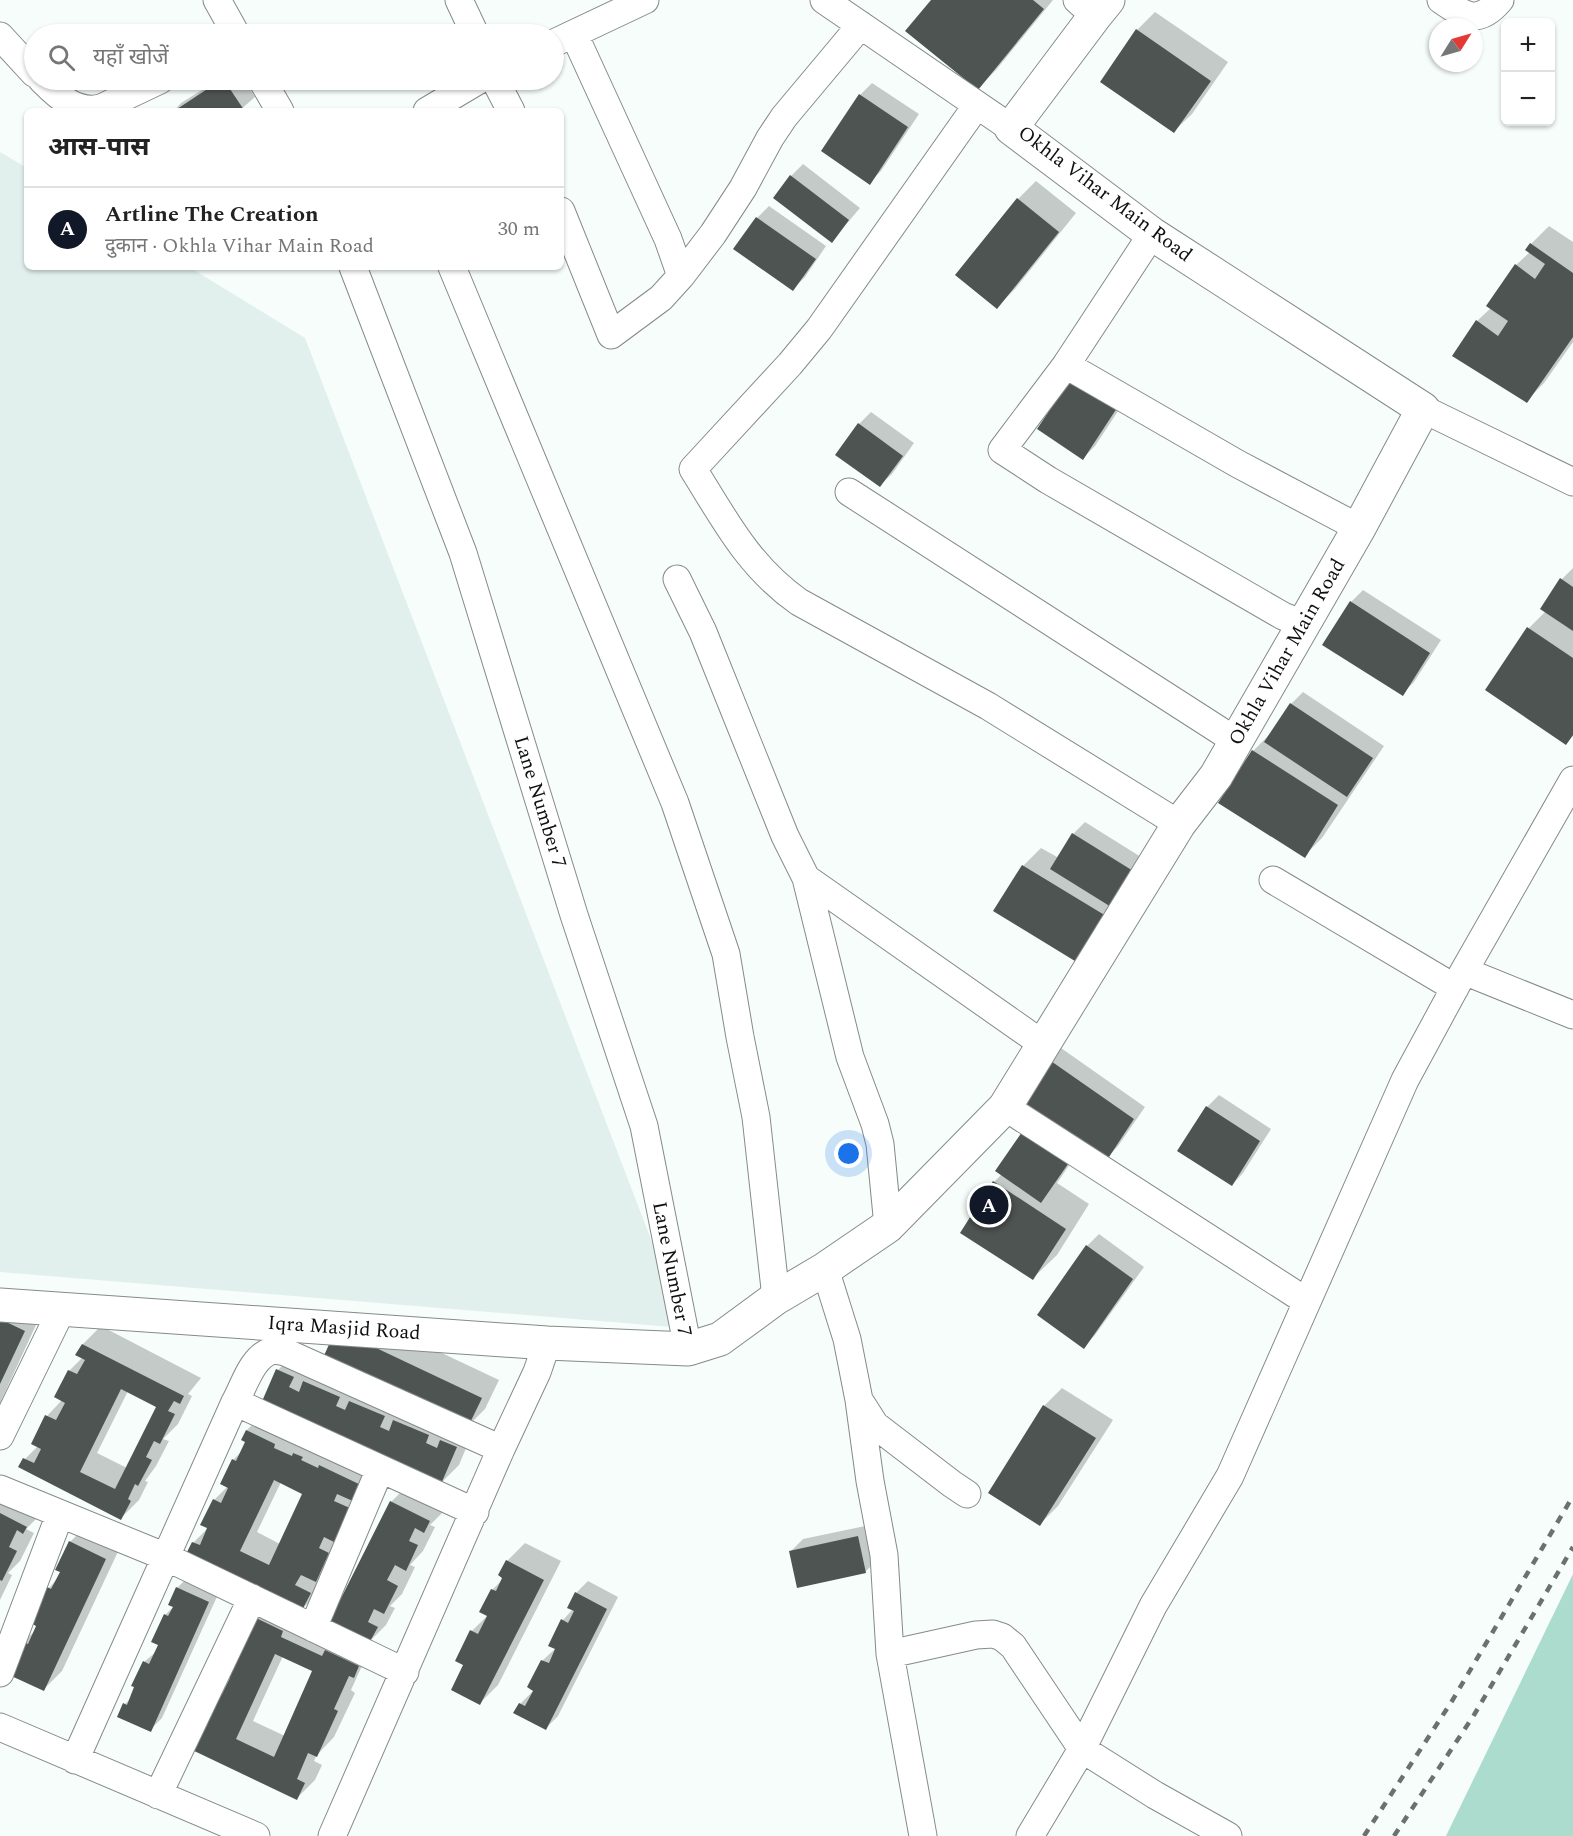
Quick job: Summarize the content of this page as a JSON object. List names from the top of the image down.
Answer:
{
  "streets": {
    "street": ["Okhla Vihar Main Road", "Lane Number 7", "Iqra Masjid Road"]
  },
  "crossings": [
    ["Okhla Vihar Main Road", "Lane Number 7"],
    ["Okhla Vihar Main Road", "Iqra Masjid Road"],
    ["Lane Number 7", "Iqra Masjid Road"]
  ],
  "north": "top right",
  "page": {
    "map_buttons": ["+", "−"],
    "search": "यहाँ खोजें",
    "heading": "आस-पास",
    "list": [
      {
        "mark": "A",
        "name": "Artline The Creation",
        "note": "दुकान · Okhla Vihar Main Road",
        "value": "30 m"
      }
    ],
    "pins": "A"
  }
}
